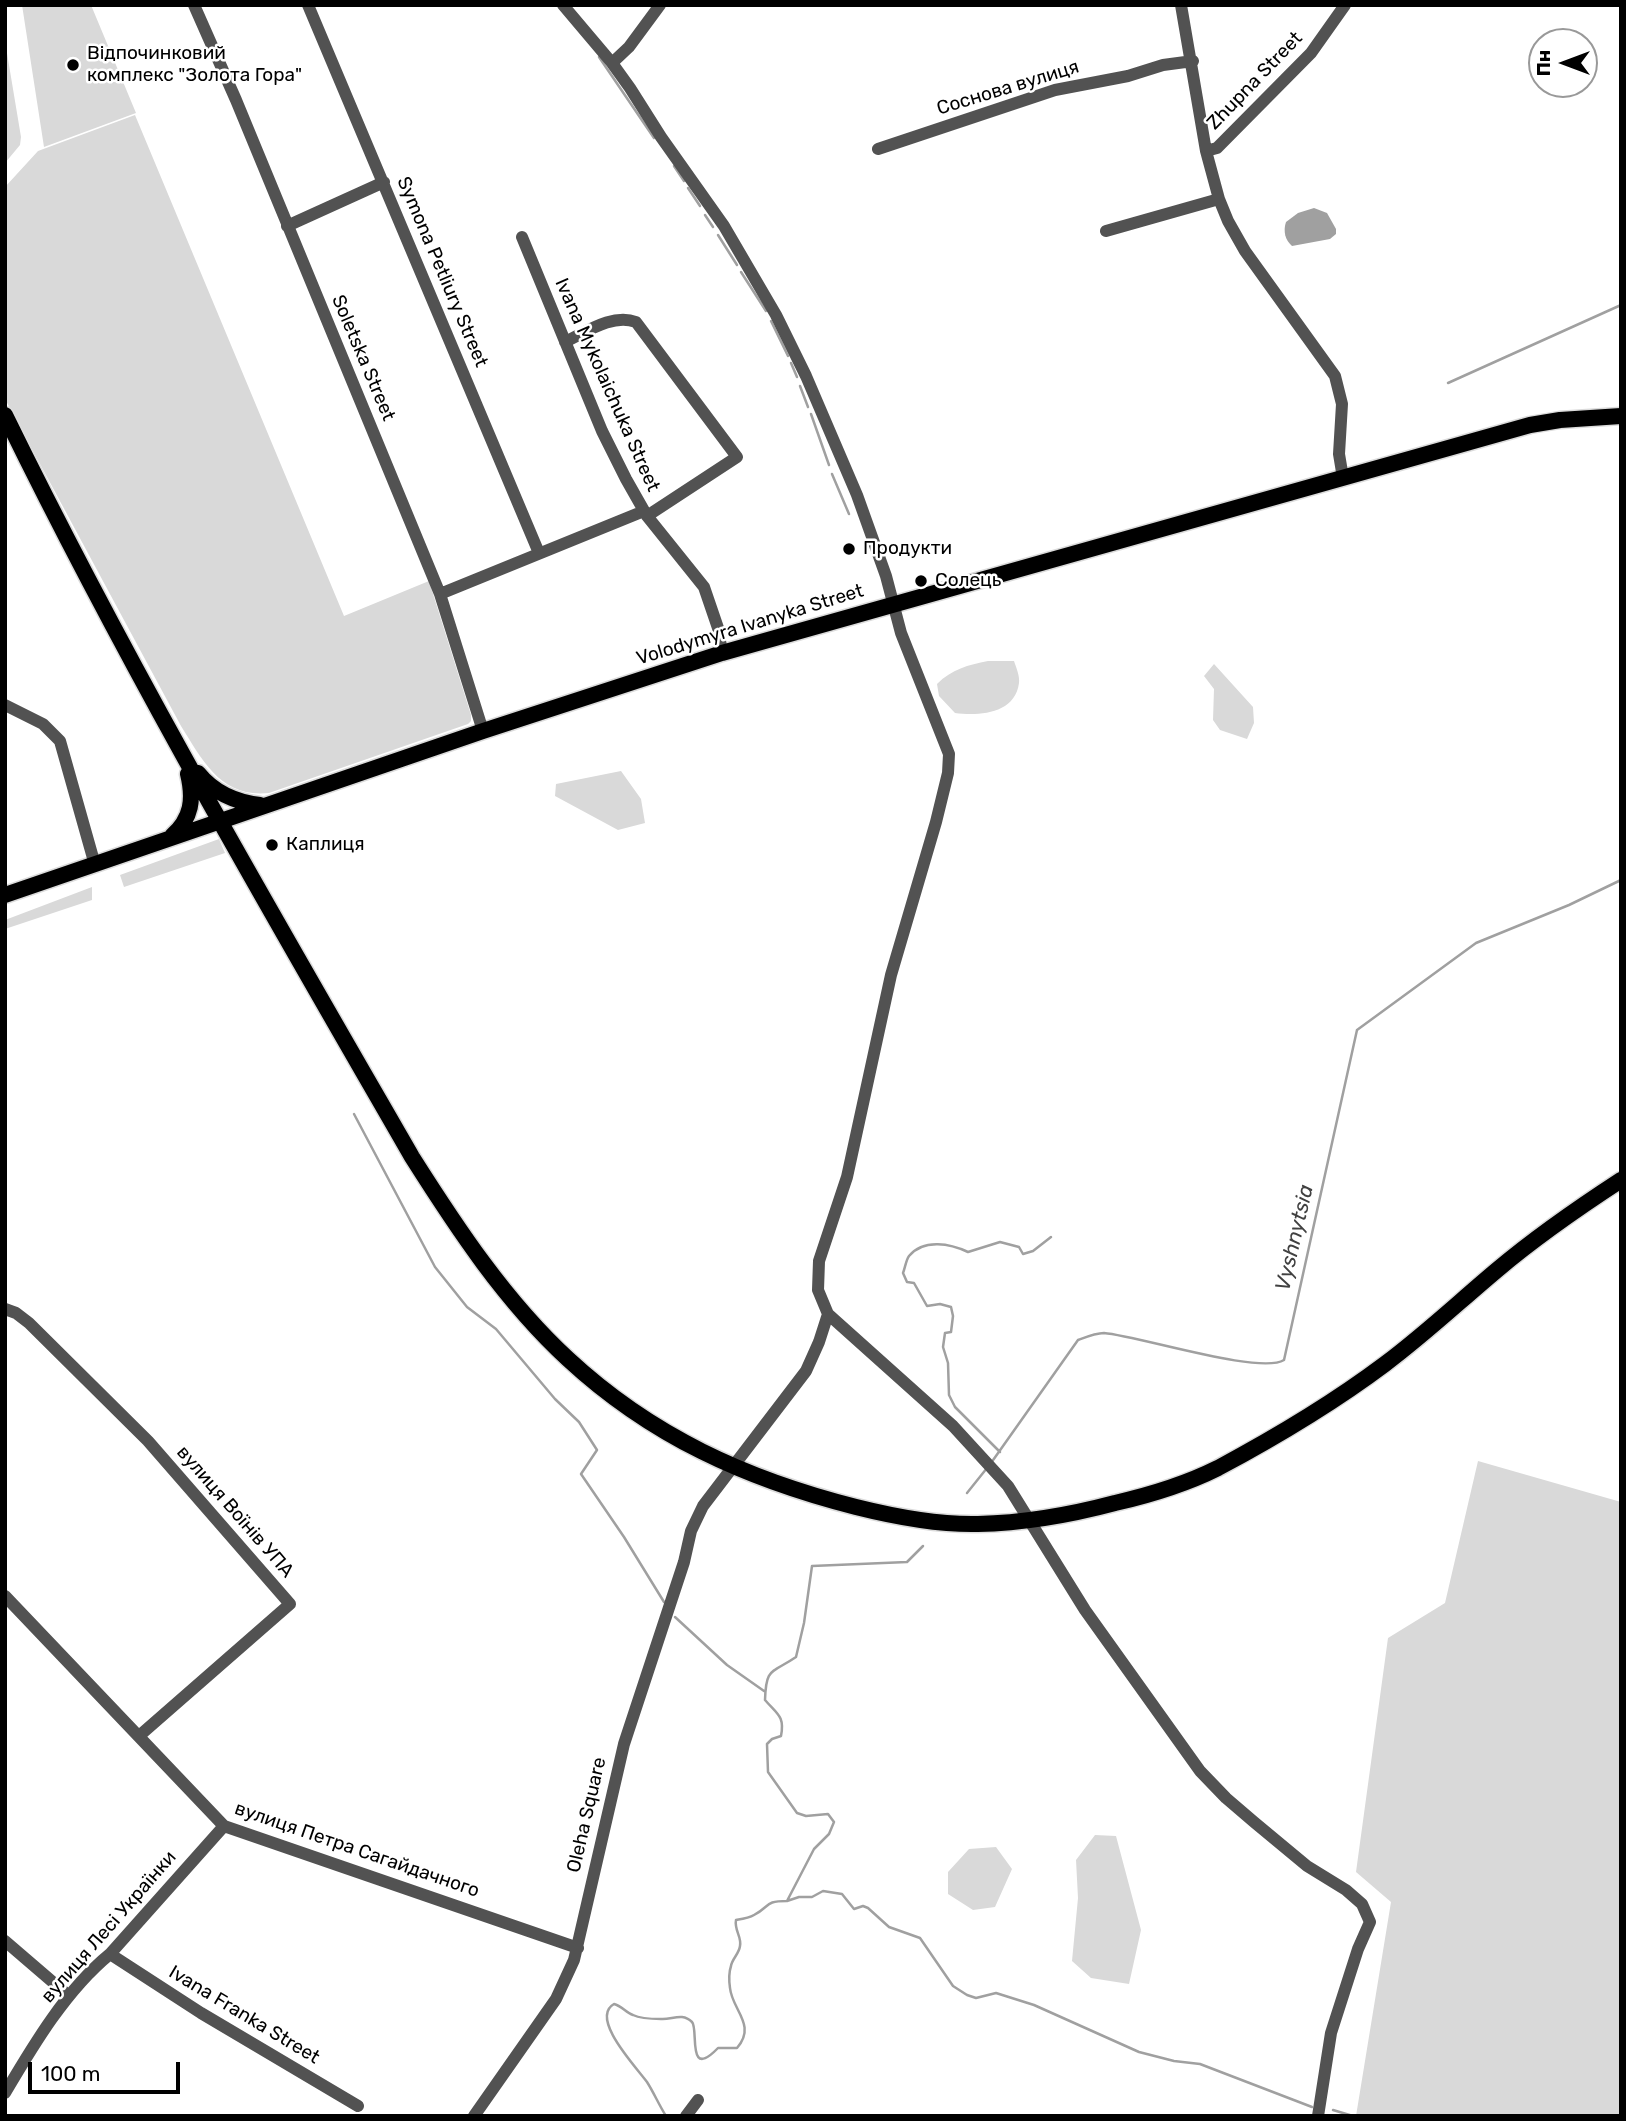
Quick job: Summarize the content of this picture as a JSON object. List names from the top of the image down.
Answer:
{
  "streets": {
    "main road": ["Volodymyra Ivanyka Street"],
    "street": [
      "Zhupna Street",
      "Соснова вулиця",
      "Symona Petliury Street",
      "Soletska Street",
      "Ivana Mykolaichuka Street",
      "вулиця Воїнів УПА",
      "Oleha Square",
      "вулиця Петра Сагайдачного",
      "вулиця Лесі Українки",
      "Ivana Franka Street"
    ]
  },
  "crossings": [
    ["Soletska Street", "Volodymyra Ivanyka Street"],
    ["Ivana Mykolaichuka Street", "Volodymyra Ivanyka Street"],
    ["вулиця Воїнів УПА", "вулиця Петра Сагайдачного"],
    ["Oleha Square", "вулиця Петра Сагайдачного"],
    ["вулиця Петра Сагайдачного", "вулиця Лесі Українки"],
    ["вулиця Лесі Українки", "Ivana Franka Street"]
  ],
  "water": ["Vyshnytsia"],
  "places": [
    "Відпочинковий комплекс \"Золота Гора\"",
    "Продукти",
    "Солець",
    "Каплиця"
  ],
  "scale_bar": "100 m",
  "north": "left"
}
